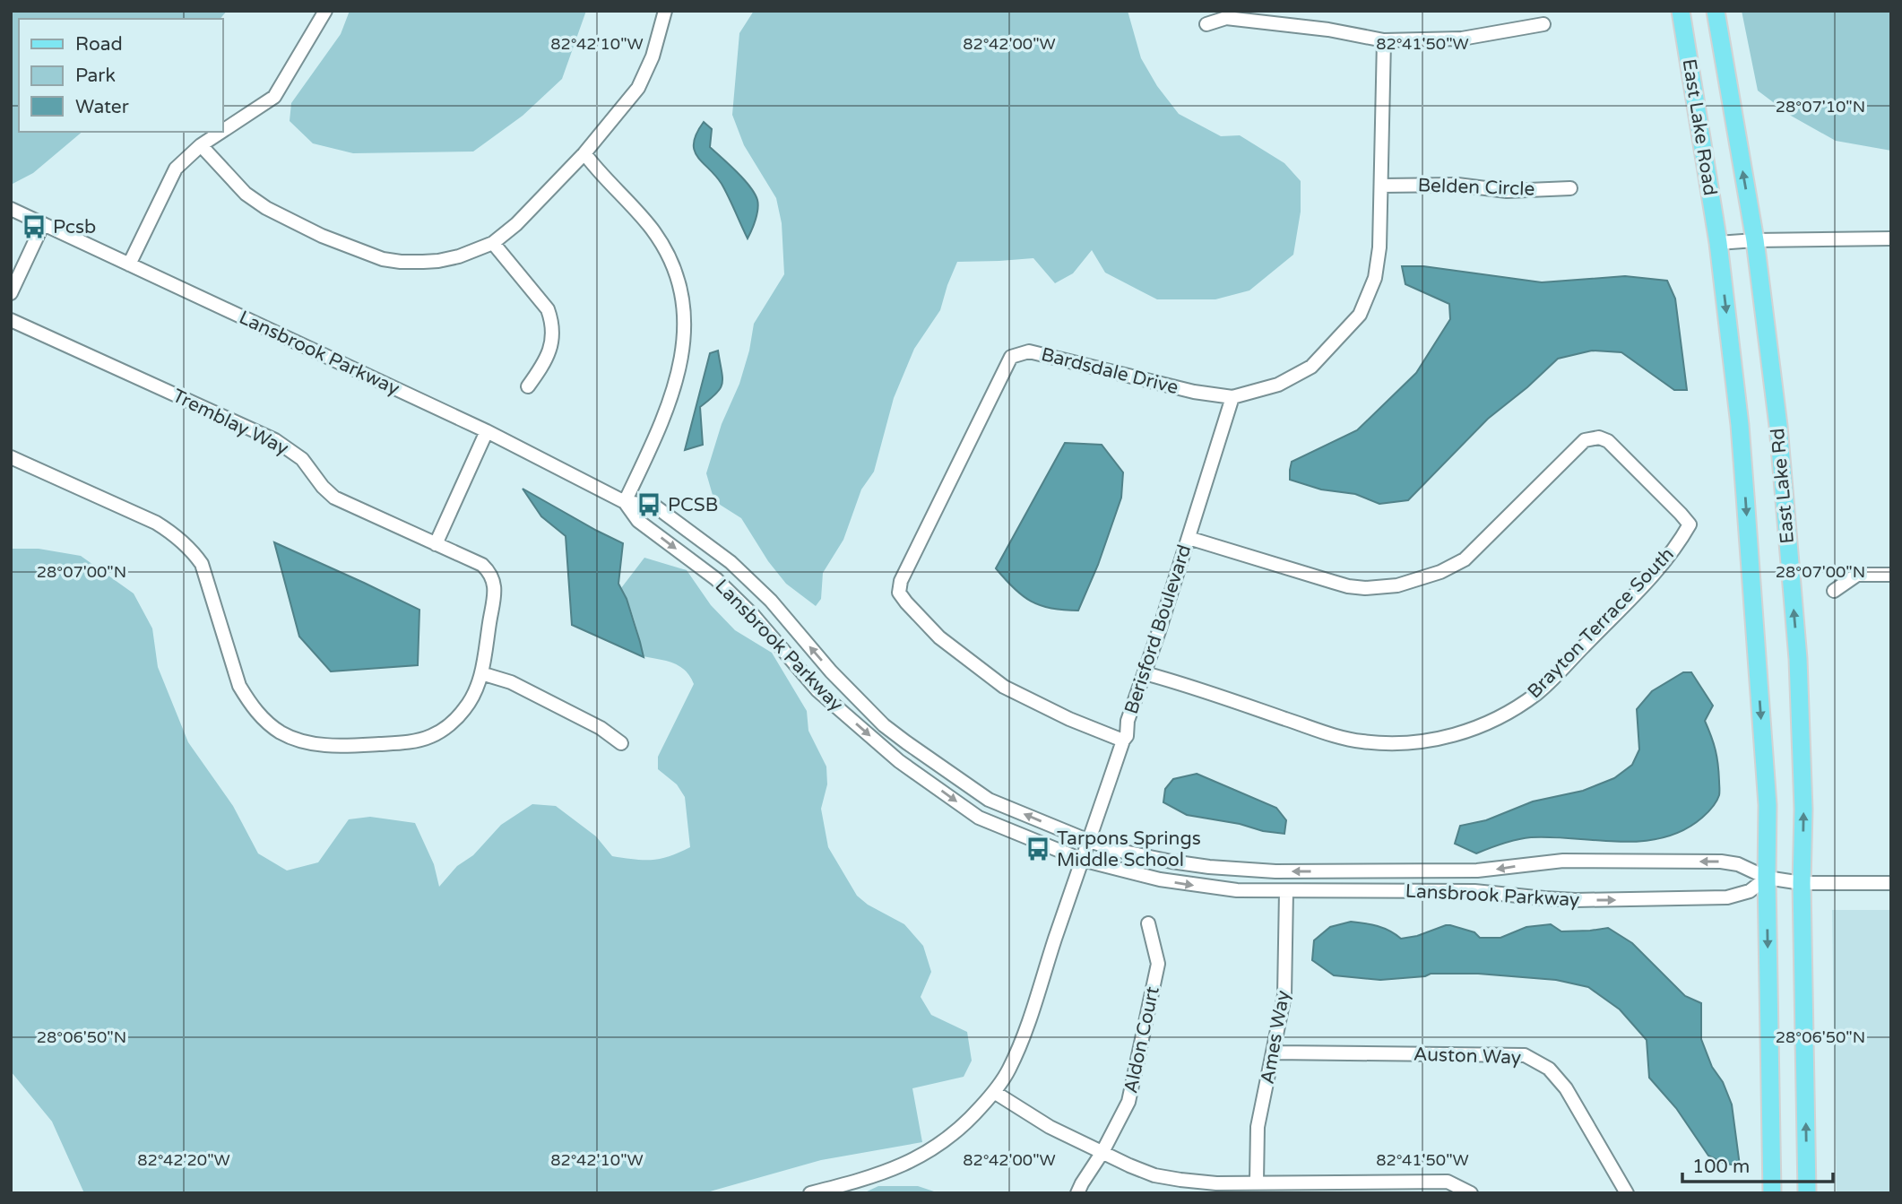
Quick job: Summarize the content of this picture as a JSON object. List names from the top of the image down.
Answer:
{
  "streets": {
    "main road": ["East Lake Road", "East Lake Rd"],
    "street": [
      "Belden Circle",
      "Lansbrook Parkway",
      "Bardsdale Drive",
      "Tremblay Way",
      "Brayton Terrace South",
      "Berisford Boulevard",
      "Ames Way",
      "Aldon Court",
      "Auston Way"
    ]
  },
  "crossings": [
    ["East Lake Road", "East Lake Rd"],
    ["Belden Circle", "Bardsdale Drive"],
    ["Lansbrook Parkway", "East Lake Rd"],
    ["Lansbrook Parkway", "Berisford Boulevard"],
    ["Lansbrook Parkway", "Ames Way"],
    ["Bardsdale Drive", "Berisford Boulevard"],
    ["Brayton Terrace South", "Berisford Boulevard"],
    ["Ames Way", "Auston Way"]
  ],
  "places": {
    "bus stop": ["Pcsb", "PCSB", "Tarpons Springs Middle School"]
  },
  "legend": ["Road", "Park", "Water"],
  "scale_bar": "100 m",
  "coordinates": [
    "82°42'10\"W",
    "82°42'00\"W",
    "82°41'50\"W",
    "28°07'10\"N",
    "28°07'00\"N",
    "28°06'50\"N",
    "82°42'20\"W"
  ]
}
